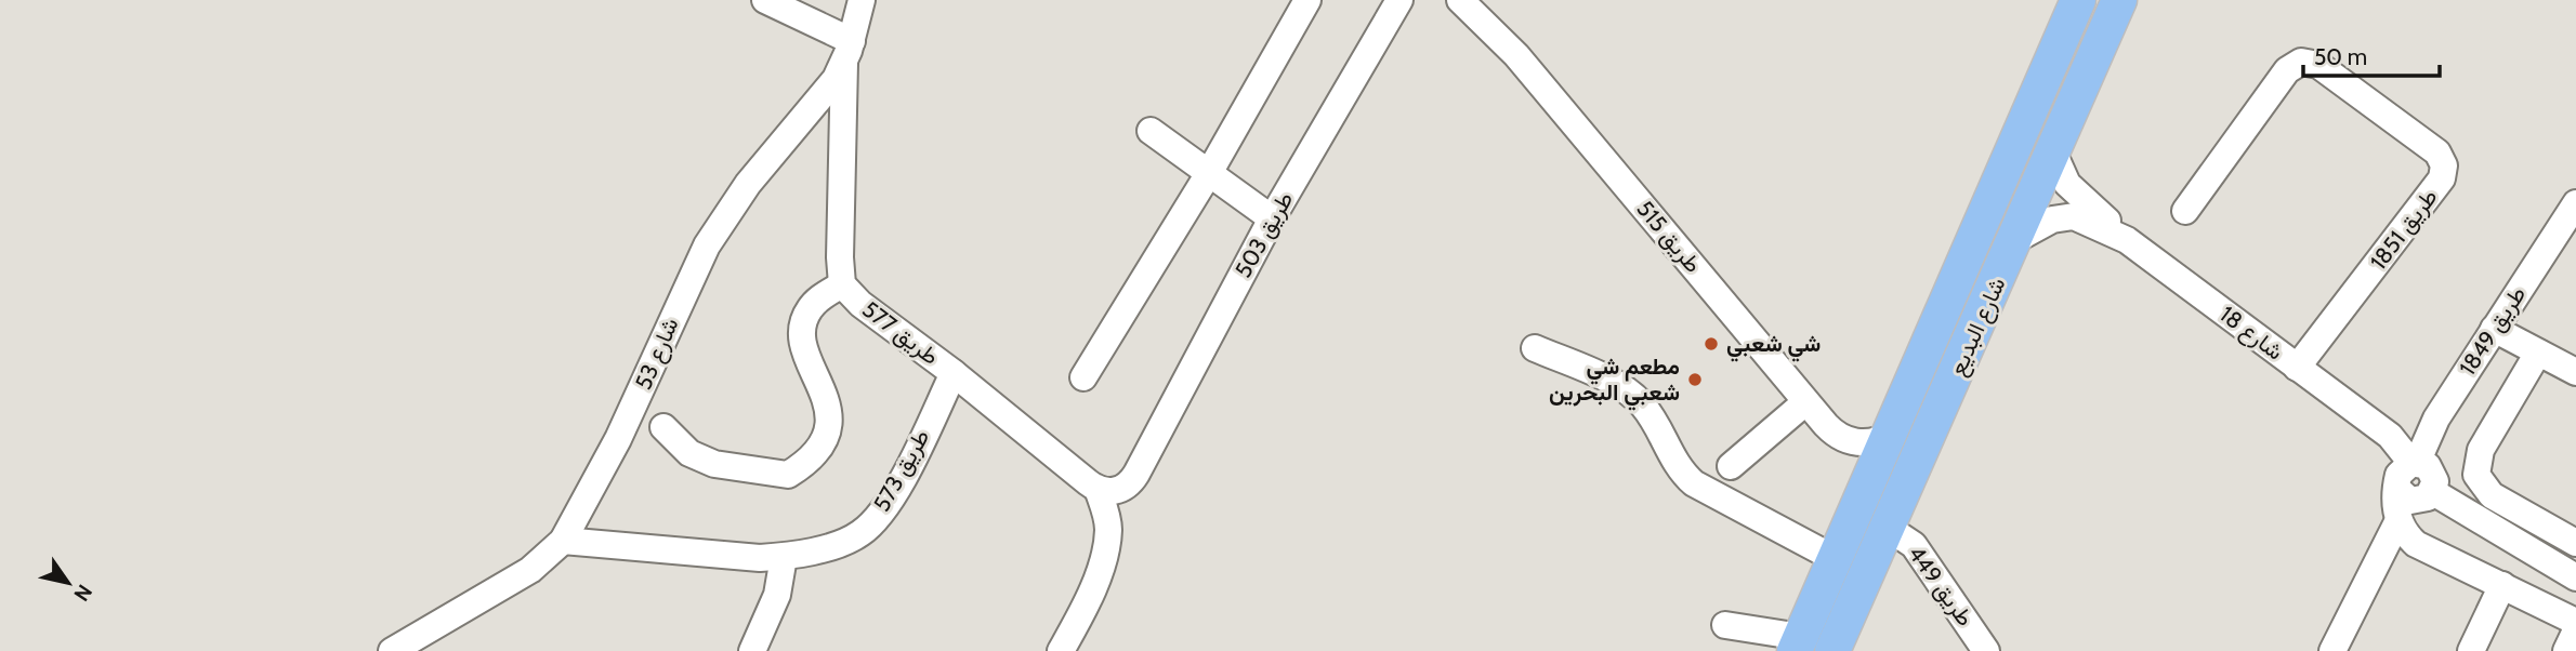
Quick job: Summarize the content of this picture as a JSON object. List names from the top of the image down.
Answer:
{
  "streets": {
    "main road": ["شارع البديع"],
    "street": [
      "طريق 1851",
      "طريق 503",
      "طريق 515",
      "طريق 1849",
      "طريق 577",
      "شارع 18",
      "شارع 53",
      "طريق 573",
      "طريق 449"
    ]
  },
  "crossings": [
    ["طريق 1851", "شارع 18"],
    ["طريق 503", "طريق 577"],
    ["طريق 515", "شارع البديع"],
    ["شارع البديع", "شارع 18"],
    ["شارع البديع", "طريق 449"],
    ["طريق 1849", "شارع 18"],
    ["طريق 577", "شارع 53"],
    ["طريق 577", "طريق 573"],
    ["شارع 53", "طريق 573"]
  ],
  "places": ["شي شعبي", "مطعم شي شعبي البحرين"],
  "scale_bar": "50 m",
  "north": "bottom right"
}
